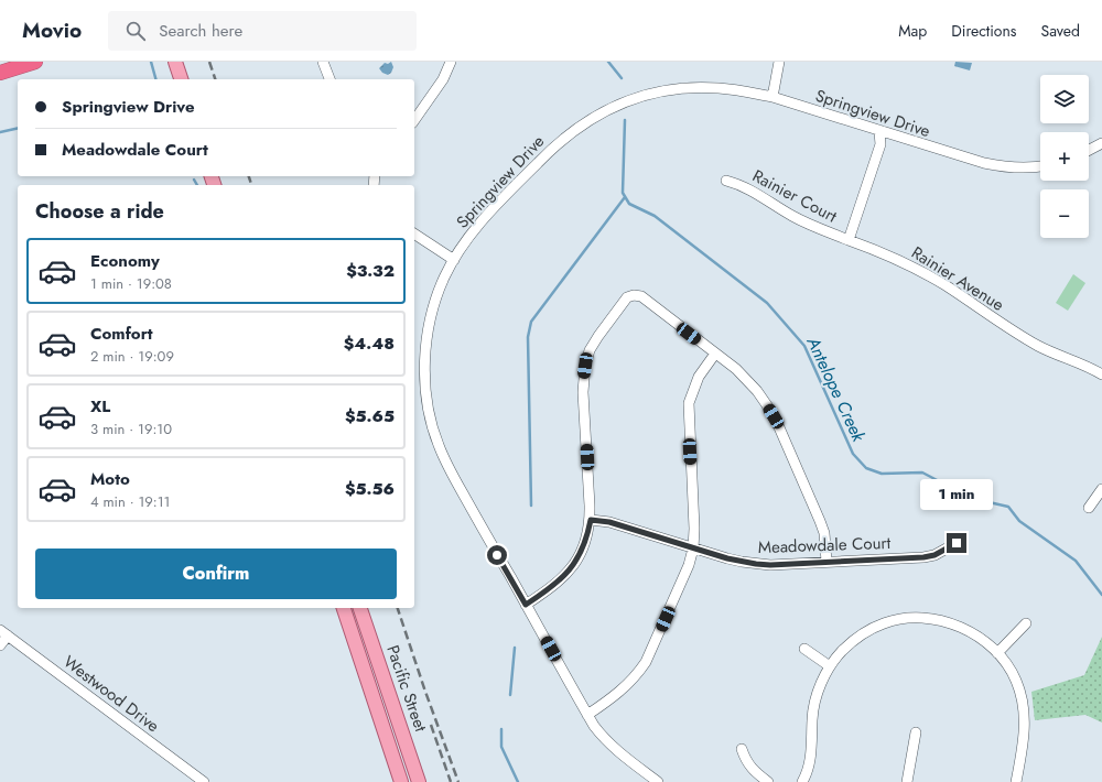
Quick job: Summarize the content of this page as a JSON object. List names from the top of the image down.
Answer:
{
  "streets": {
    "main road": ["Pacific Street"],
    "street": [
      "Springview Drive",
      "Rainier Court",
      "Rainier Avenue",
      "Meadowdale Court",
      "Westwood Drive"
    ]
  },
  "crossings": [
    ["Rainier Court", "Rainier Avenue"]
  ],
  "water": ["Antelope Creek"],
  "page": {
    "header": "Movio",
    "search": "Search here",
    "nav": ["Map", "Directions", "Saved"],
    "map_buttons": ["+", "−"],
    "banner": ["Springview Drive", "Meadowdale Court"],
    "heading": "Choose a ride",
    "list": [
      {
        "name": "Economy",
        "note": "1 min · 19:08",
        "value": "$3.32"
      },
      {
        "name": "Comfort",
        "note": "2 min · 19:09",
        "value": "$4.48"
      },
      {
        "name": "XL",
        "note": "3 min · 19:10",
        "value": "$5.65"
      },
      {
        "name": "Moto",
        "note": "4 min · 19:11",
        "value": "$5.56"
      }
    ],
    "bubble": "1 min",
    "buttons": "Confirm"
  }
}
